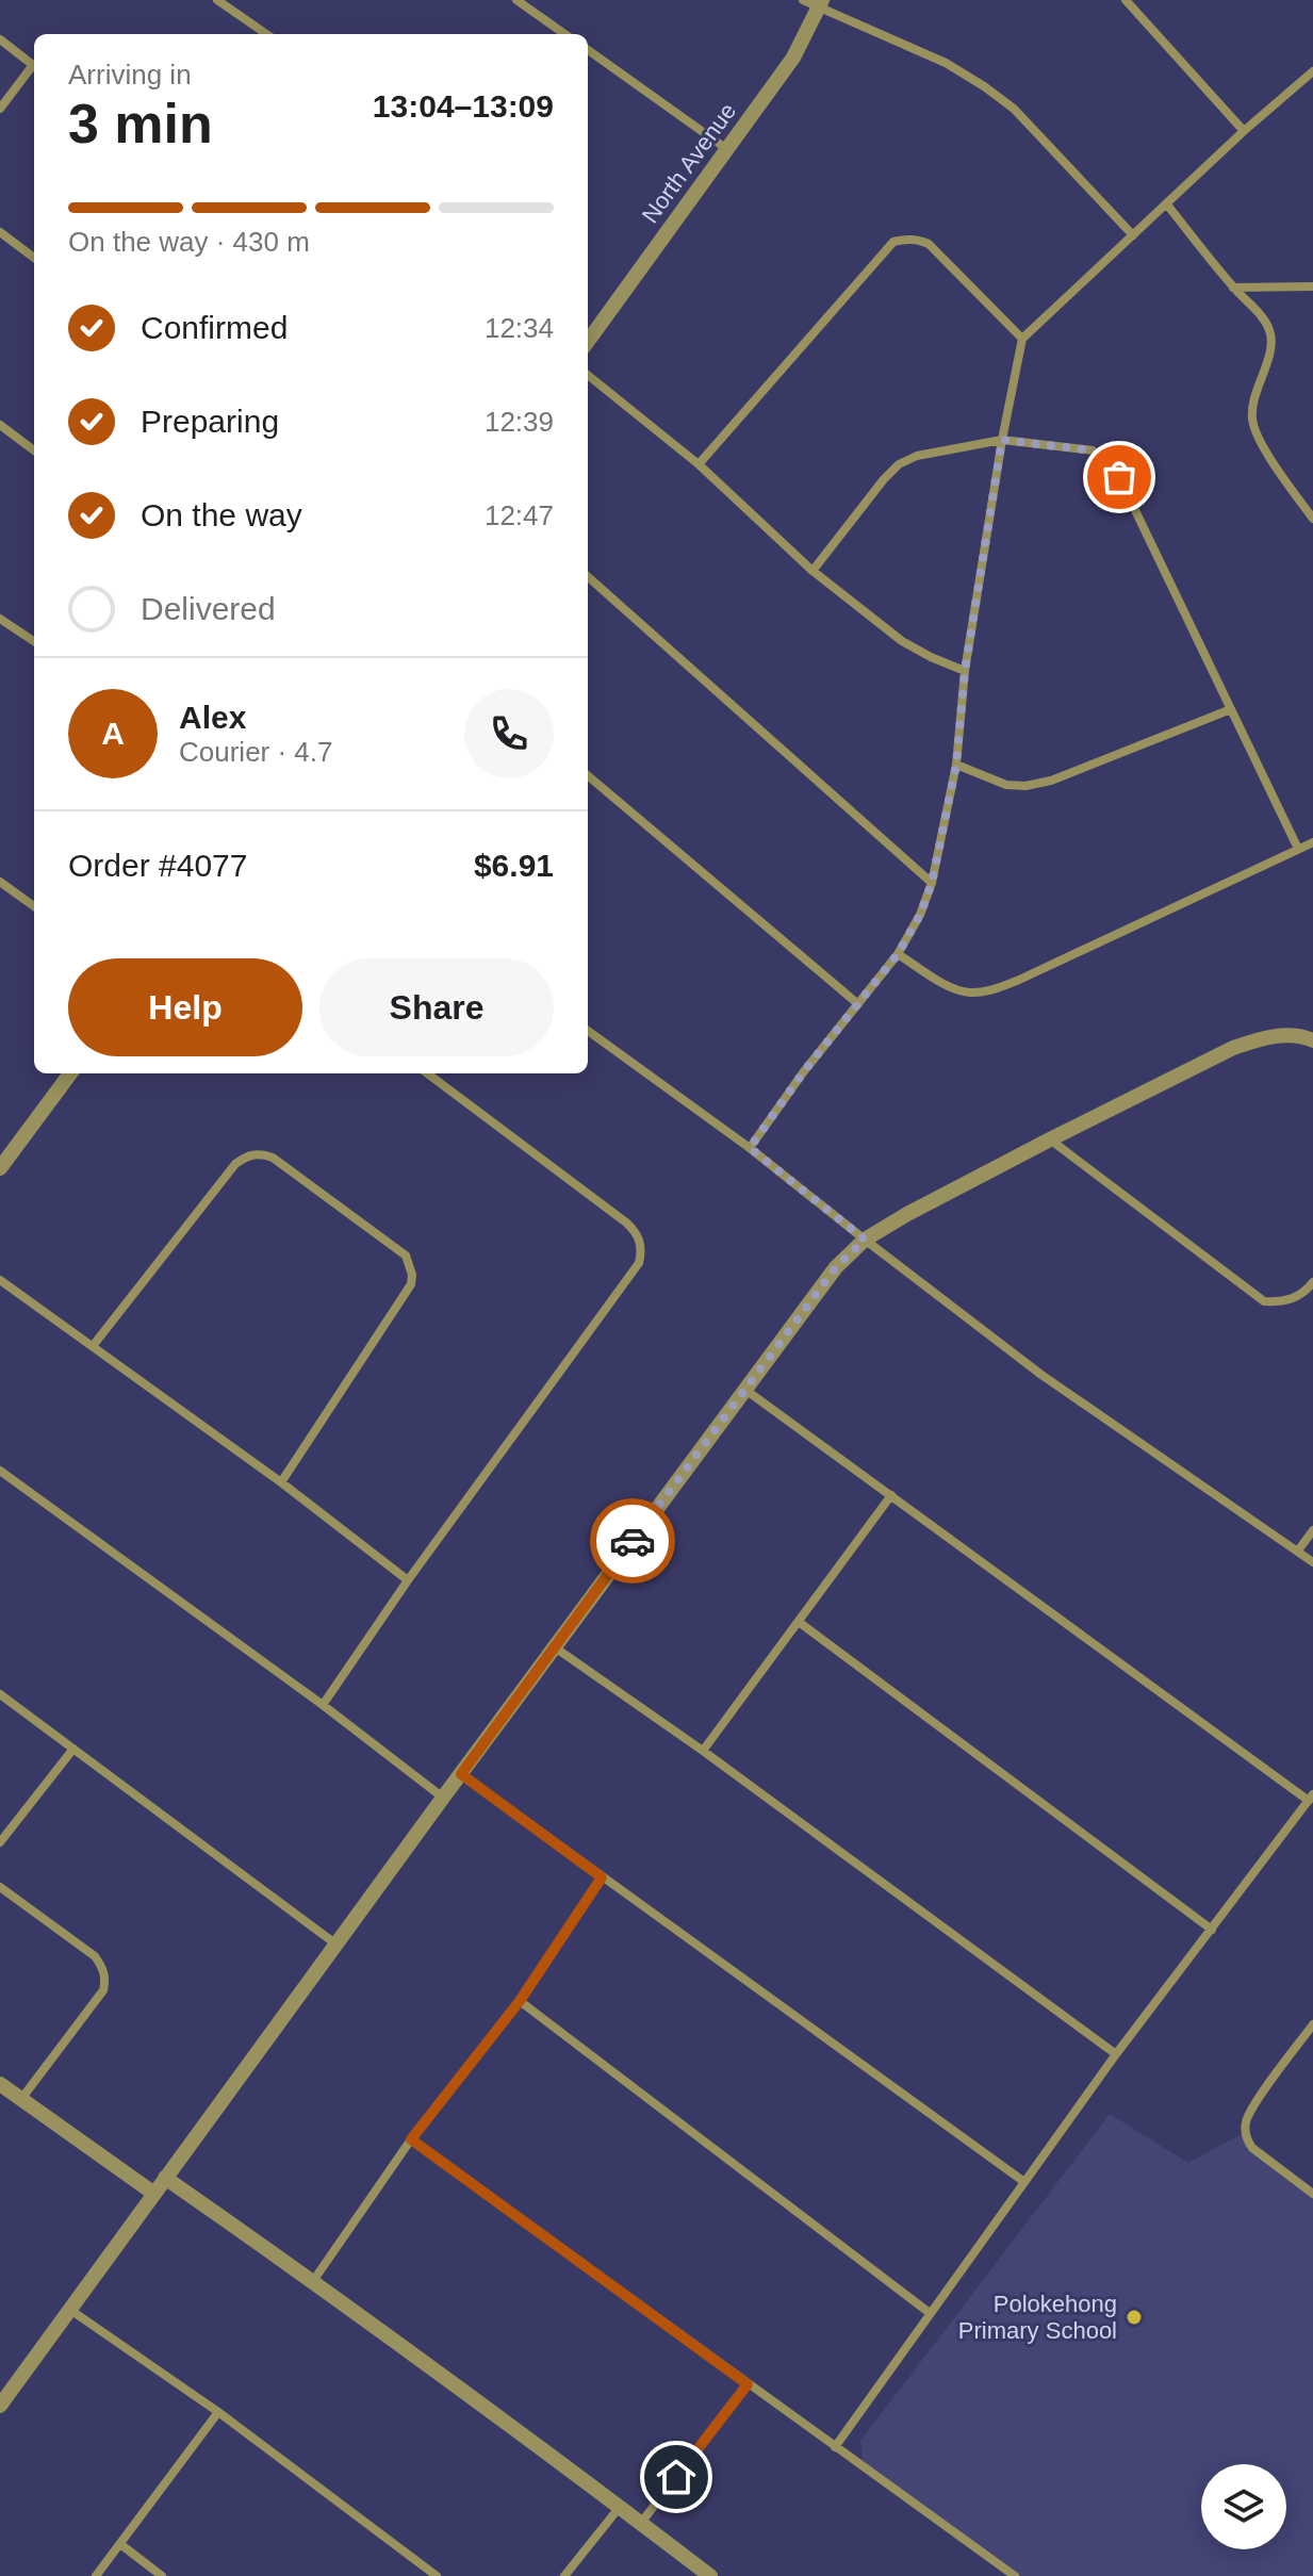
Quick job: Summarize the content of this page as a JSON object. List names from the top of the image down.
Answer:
{
  "streets": {
    "street": ["North Avenue"]
  },
  "places": ["Polokehong Primary School"],
  "page": {
    "heading": ["3 min", "Arriving in", "13:04–13:09"],
    "panel": [
      "Alex",
      "Courier · 4.7",
      "Order #4077",
      "$6.91"
    ],
    "bar": "On the way · 430 m",
    "list": [
      ["Confirmed", "12:34"],
      ["Preparing", "12:39"],
      ["On the way", "12:47"],
      "Delivered"
    ],
    "round": "A",
    "buttons": ["Help", "Share"]
  }
}
